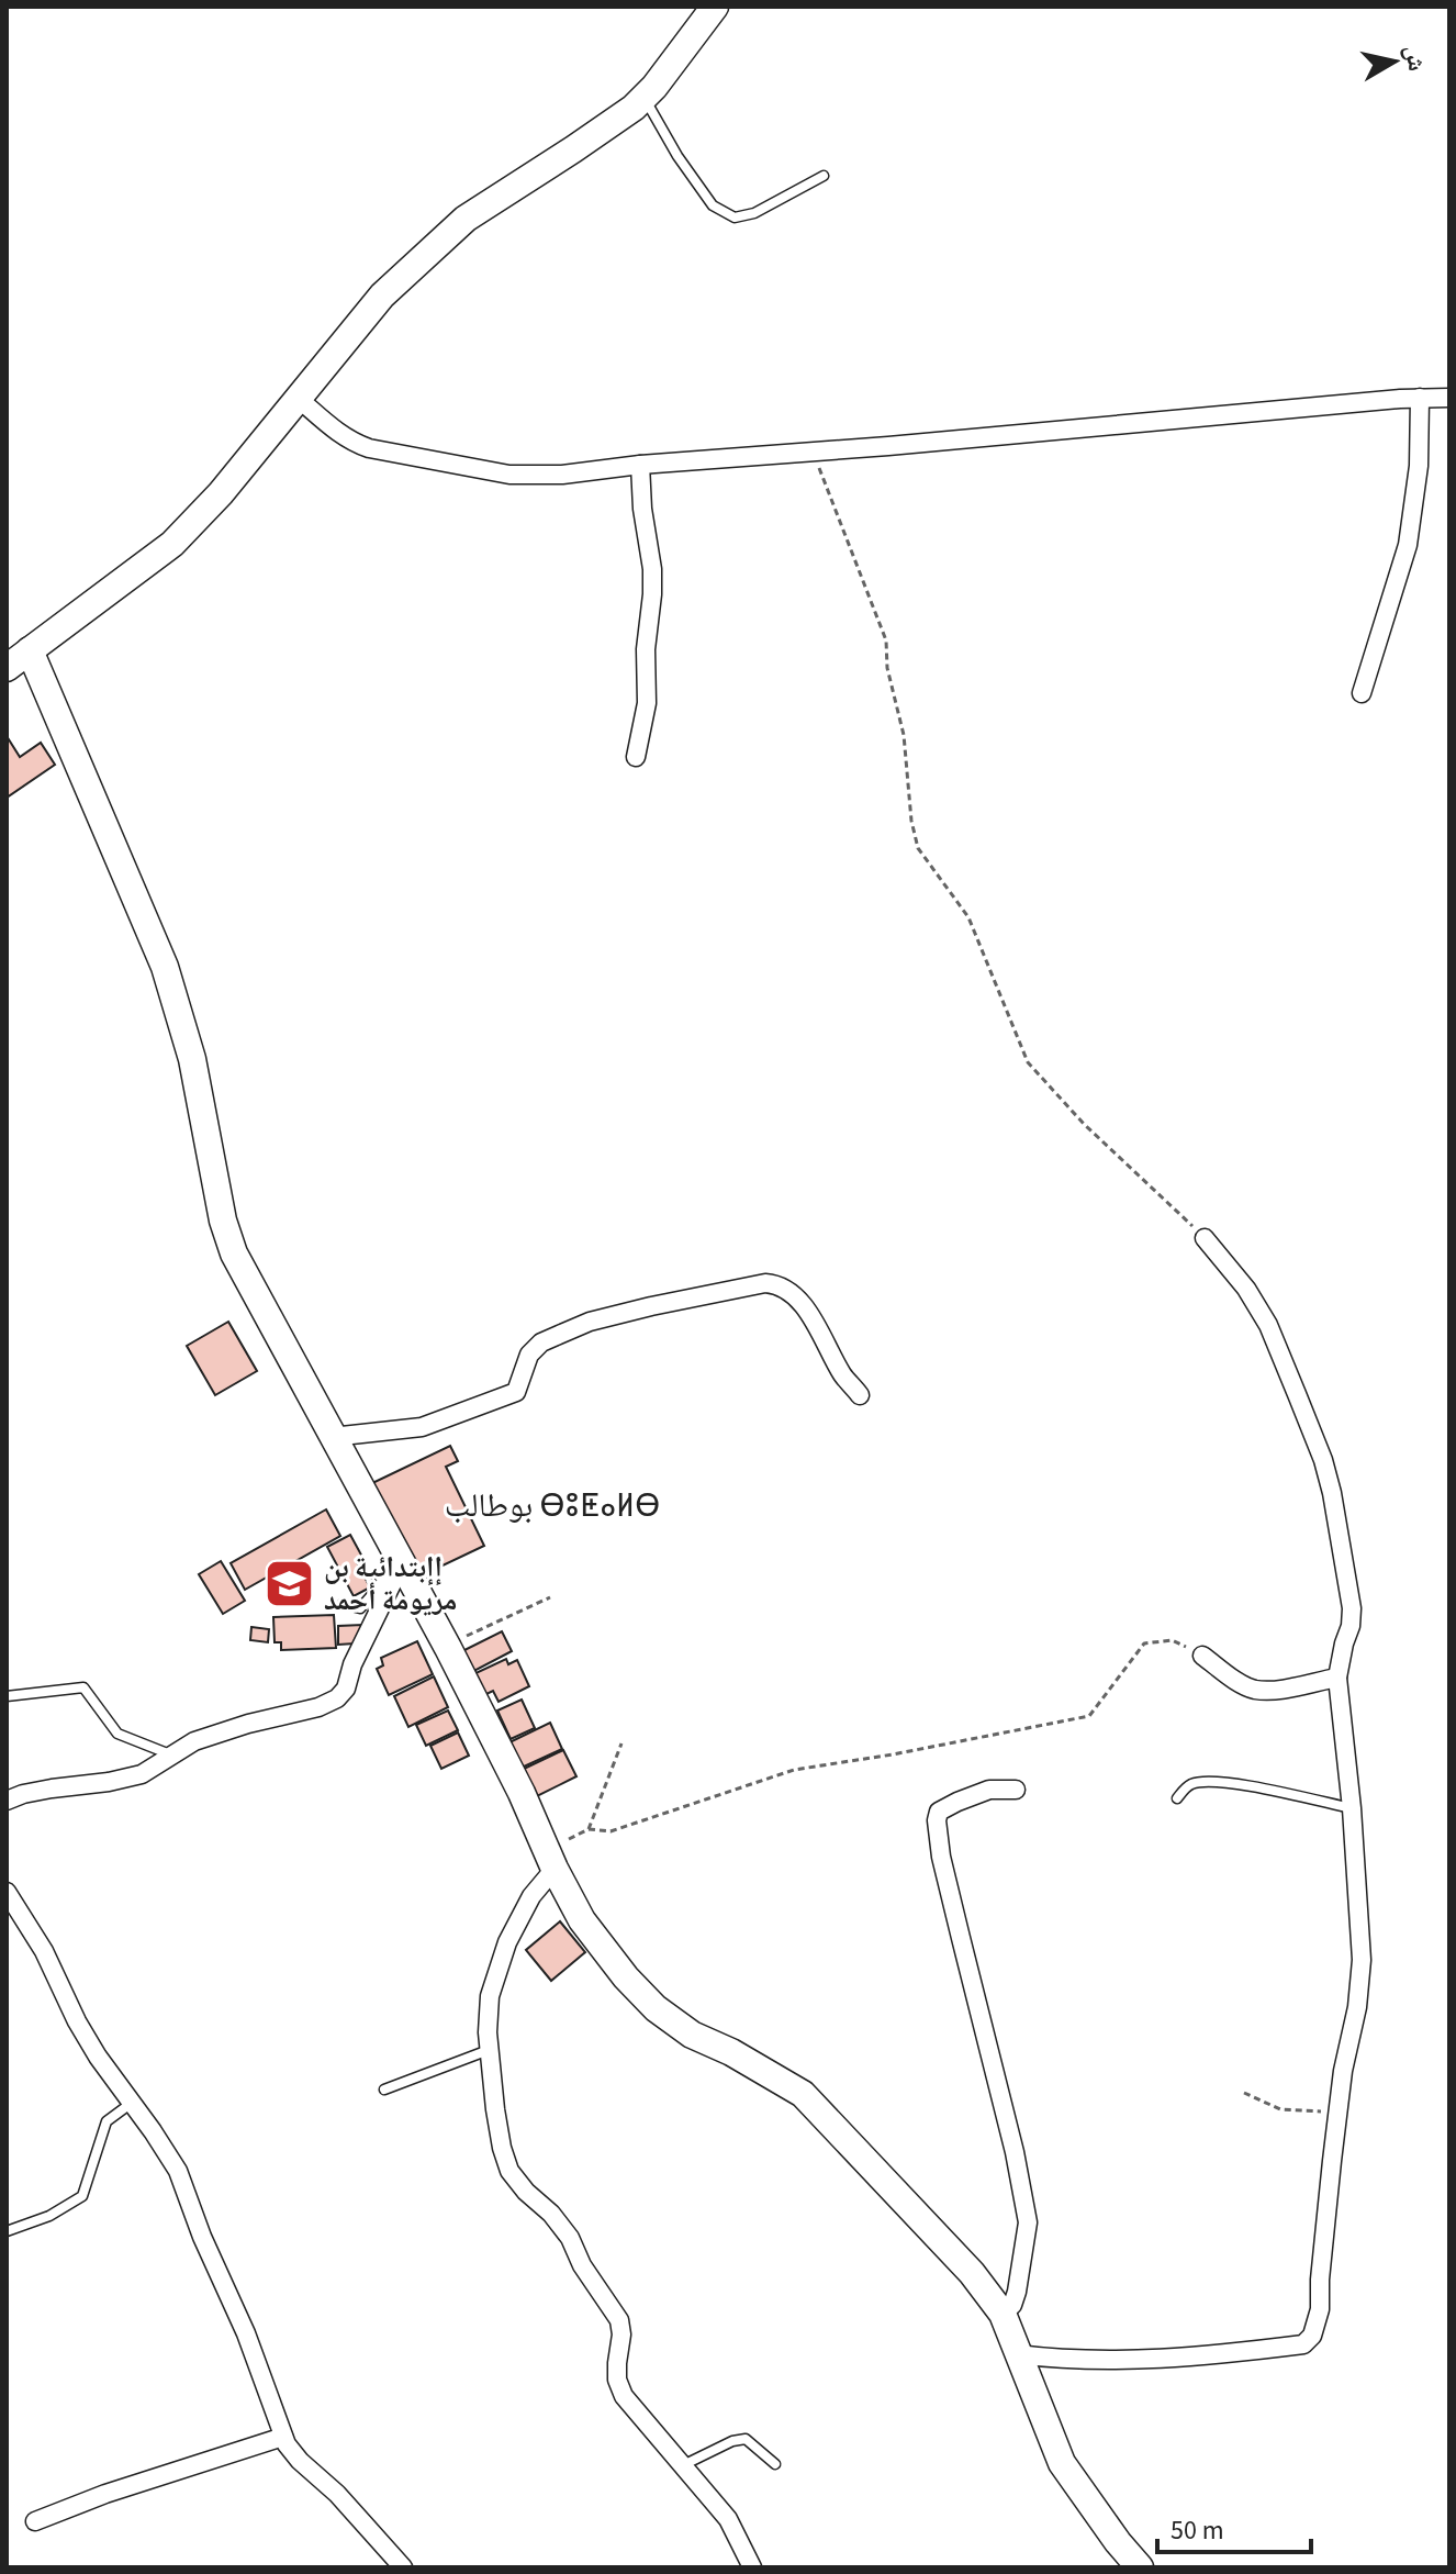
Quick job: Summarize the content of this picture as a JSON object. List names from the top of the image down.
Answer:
{
  "districts": ["بوطالب ⴱⵓⵟⴰⵍⴱ"],
  "places": {
    "school or university": ["إإبتدائية بن مريومة أحمد"]
  },
  "scale_bar": "50 m",
  "north": "right"
}
